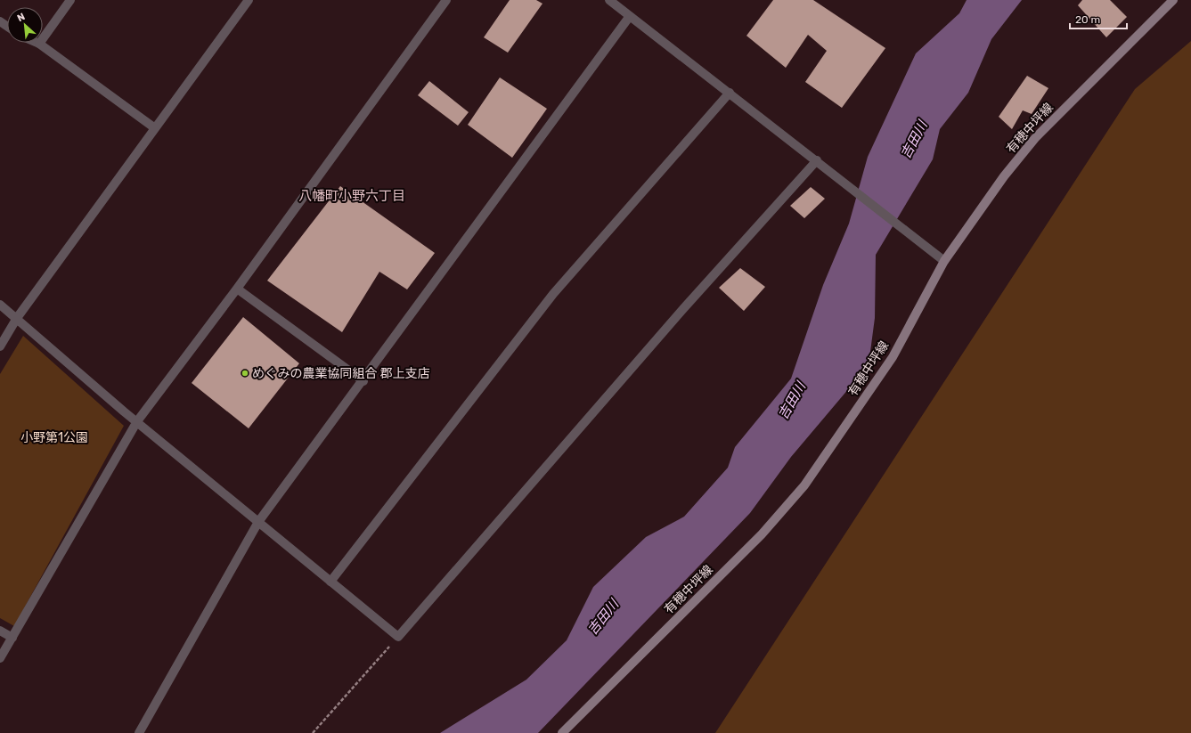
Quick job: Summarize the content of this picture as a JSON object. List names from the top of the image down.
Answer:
{
  "streets": {
    "main road": ["有穂中坪線"]
  },
  "districts": ["八幡町小野六丁目"],
  "water": ["吉田川"],
  "parks": ["小野第1公園"],
  "places": ["めぐみの農業協同組合 郡上支店"],
  "scale_bar": "20 m",
  "north": "top left"
}
